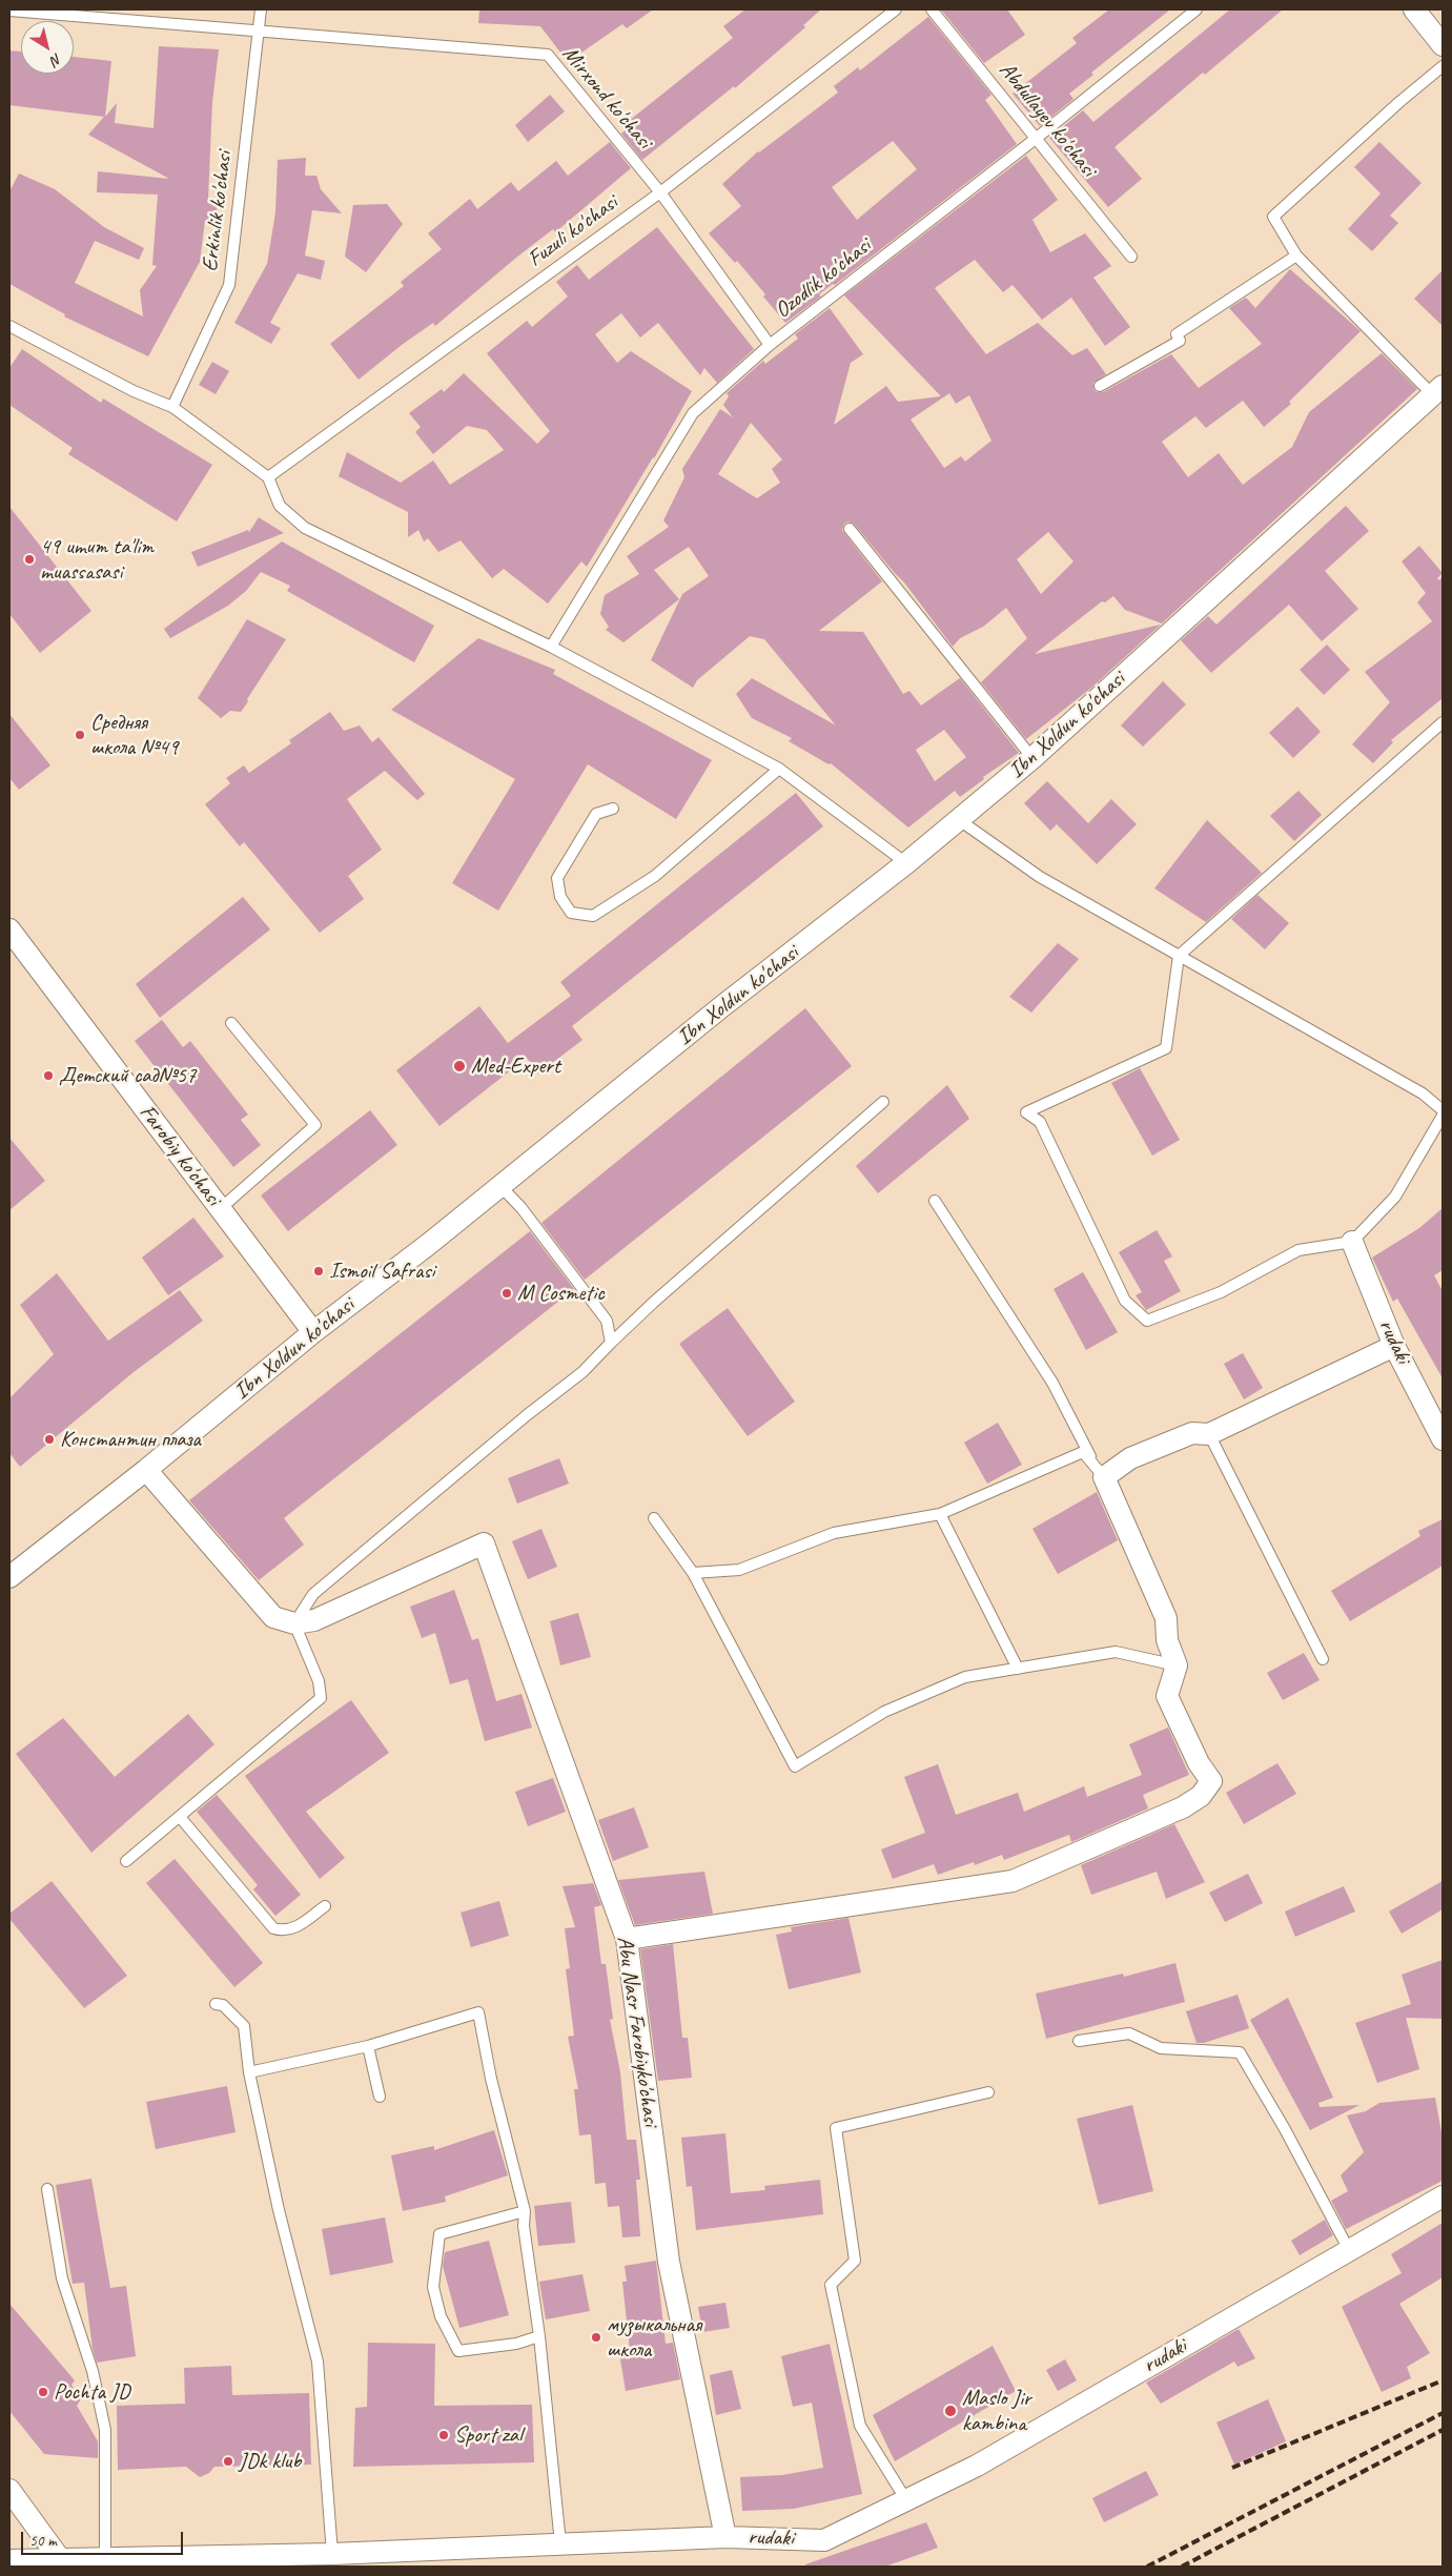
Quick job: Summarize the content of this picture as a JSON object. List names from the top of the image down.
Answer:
{
  "streets": {
    "street": [
      "Ibn Xoldun ko'chasi",
      "Farobiy ko'chasi",
      "rudaki",
      "Abu Nasr Farobiyko'chasi"
    ],
    "lane": [
      "Mirxond ko'chasi",
      "Abdullayev ko'chasi",
      "Erkinlik ko'chasi",
      "Fuzuli ko'chasi",
      "Ozodlik ko'chasi"
    ]
  },
  "crossings": [
    ["Mirxond ko'chasi", "Erkinlik ko'chasi"],
    ["Mirxond ko'chasi", "Fuzuli ko'chasi"],
    ["Mirxond ko'chasi", "Ozodlik ko'chasi"],
    ["Abdullayev ko'chasi", "Ozodlik ko'chasi"],
    ["Ibn Xoldun ko'chasi", "Farobiy ko'chasi"],
    ["rudaki", "Abu Nasr Farobiyko'chasi"]
  ],
  "places": [
    "49 umum ta'lim muassasasi",
    "Средняя школа №49",
    "Med-Expert",
    "Детский сад№57",
    "Ismoil Safrasi",
    "M Cosmetic",
    "Константин плаза",
    "музыкальная школа",
    "Pochta JD",
    "Maslo Jir kambina",
    "Sport zal",
    "JDk klub"
  ],
  "scale_bar": "50 m",
  "north": "bottom right"
}
